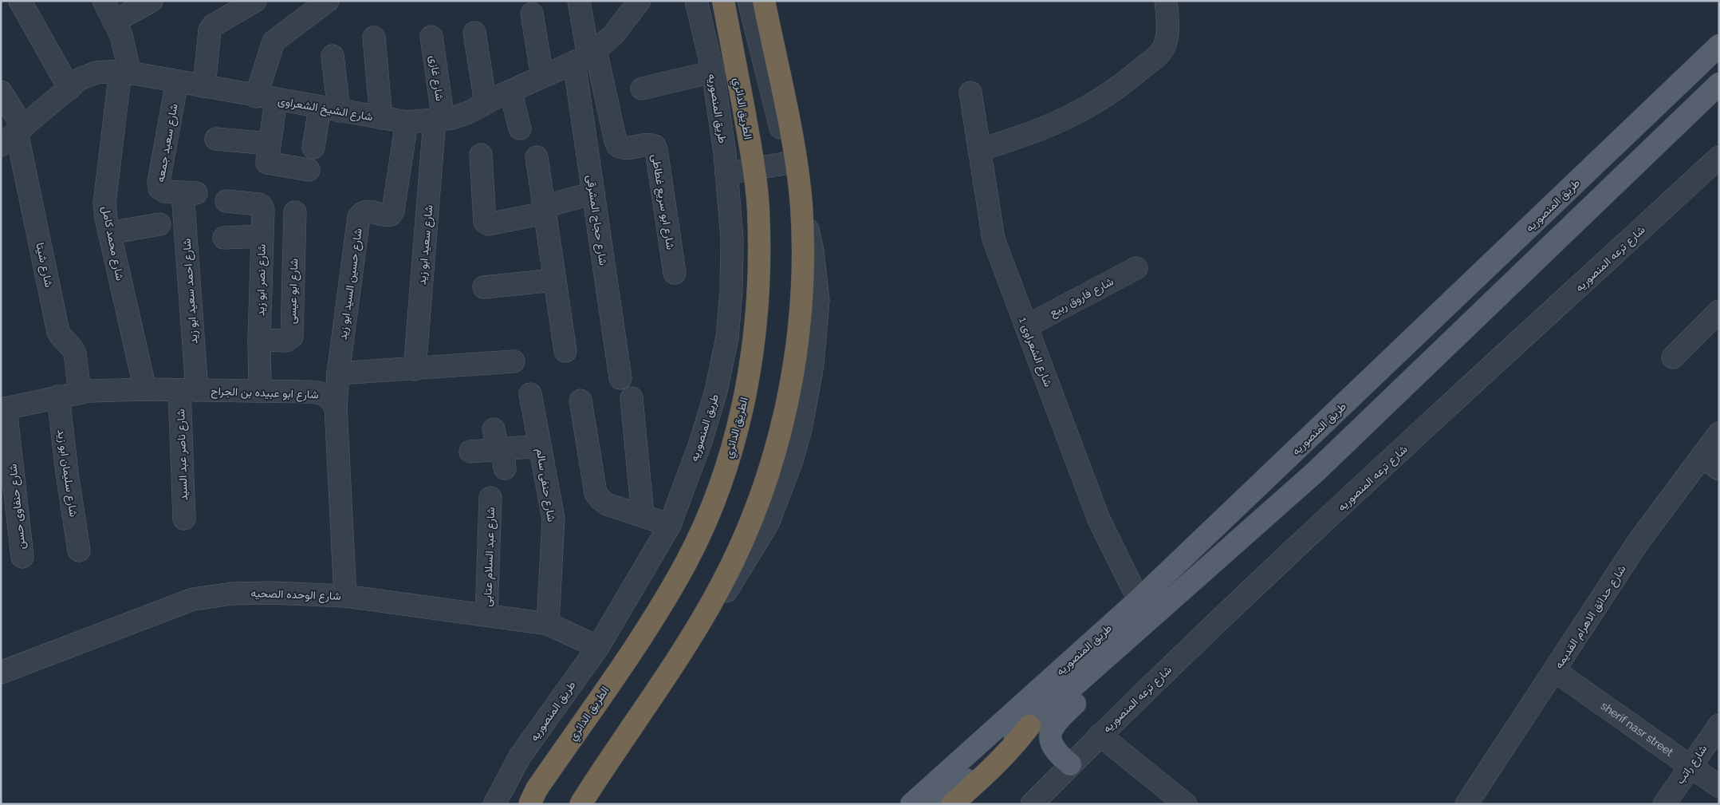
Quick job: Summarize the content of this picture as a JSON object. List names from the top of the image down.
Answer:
{
  "streets": {
    "highway": ["الطريق الدائري"],
    "main road": ["طريق المنصوريه"],
    "street": [
      "شارع غازى",
      "شارع الشيخ الشعراوى",
      "شارع سعيد جمعه",
      "شارع ابو سريع غطاطى",
      "شارع حجاج المشرقى",
      "شارع محمد كامل",
      "شارع سعيد ابو زيد",
      "شارع ترعه المنصوريه",
      "شارع شيتا",
      "شارع نصر ابو زيد",
      "شارع حسين السيد ابو زيد",
      "شارع احمد سعيد ابو زيد",
      "شارع ابو عيسى",
      "شارع فاروق ربيع",
      "شارع الشعراوى 1",
      "شارع ابو عبيده بن الجراح",
      "شارع ناصر عبد السيد",
      "شارع سليمان ابو زيد",
      "شارع حنفى سالم",
      "شارع حنفاوى حسن",
      "شارع عبد السلام عتابى",
      "شارع الوحده الصحيه",
      "شارع حدائق الاهرام القديمه",
      "sherif nasr street",
      "شارع راتب"
    ]
  },
  "crossings": [
    ["شارع غازى", "شارع الشيخ الشعراوى"],
    ["شارع غازى", "شارع سعيد ابو زيد"],
    ["شارع الشيخ الشعراوى", "شارع سعيد جمعه"],
    ["شارع الشيخ الشعراوى", "شارع ابو سريع غطاطى"],
    ["شارع الشيخ الشعراوى", "شارع حجاج المشرقى"],
    ["شارع الشيخ الشعراوى", "شارع محمد كامل"],
    ["شارع الشيخ الشعراوى", "شارع سعيد ابو زيد"],
    ["شارع الشيخ الشعراوى", "شارع شيتا"],
    ["شارع الشيخ الشعراوى", "شارع حسين السيد ابو زيد"],
    ["طريق المنصوريه", "شارع الشعراوى 1"],
    ["طريق المنصوريه", "شارع الوحده الصحيه"],
    ["شارع سعيد جمعه", "شارع احمد سعيد ابو زيد"],
    ["شارع ابو سريع غطاطى", "شارع حجاج المشرقى"],
    ["شارع محمد كامل", "شارع ابو عبيده بن الجراح"],
    ["شارع شيتا", "شارع ابو عبيده بن الجراح"],
    ["شارع نصر ابو زيد", "شارع ابو عيسى"],
    ["شارع نصر ابو زيد", "شارع ابو عبيده بن الجراح"],
    ["شارع حسين السيد ابو زيد", "شارع ابو عبيده بن الجراح"],
    ["شارع احمد سعيد ابو زيد", "شارع ابو عبيده بن الجراح"],
    ["شارع احمد سعيد ابو زيد", "شارع ناصر عبد السيد"],
    ["شارع فاروق ربيع", "شارع الشعراوى 1"],
    ["شارع ابو عبيده بن الجراح", "شارع ناصر عبد السيد"],
    ["شارع ابو عبيده بن الجراح", "شارع سليمان ابو زيد"],
    ["شارع ابو عبيده بن الجراح", "شارع حنفاوى حسن"],
    ["شارع حنفى سالم", "شارع الوحده الصحيه"],
    ["شارع عبد السلام عتابى", "شارع الوحده الصحيه"],
    ["شارع حدائق الاهرام القديمه", "sherif nasr street"],
    ["sherif nasr street", "شارع راتب"]
  ]
}
